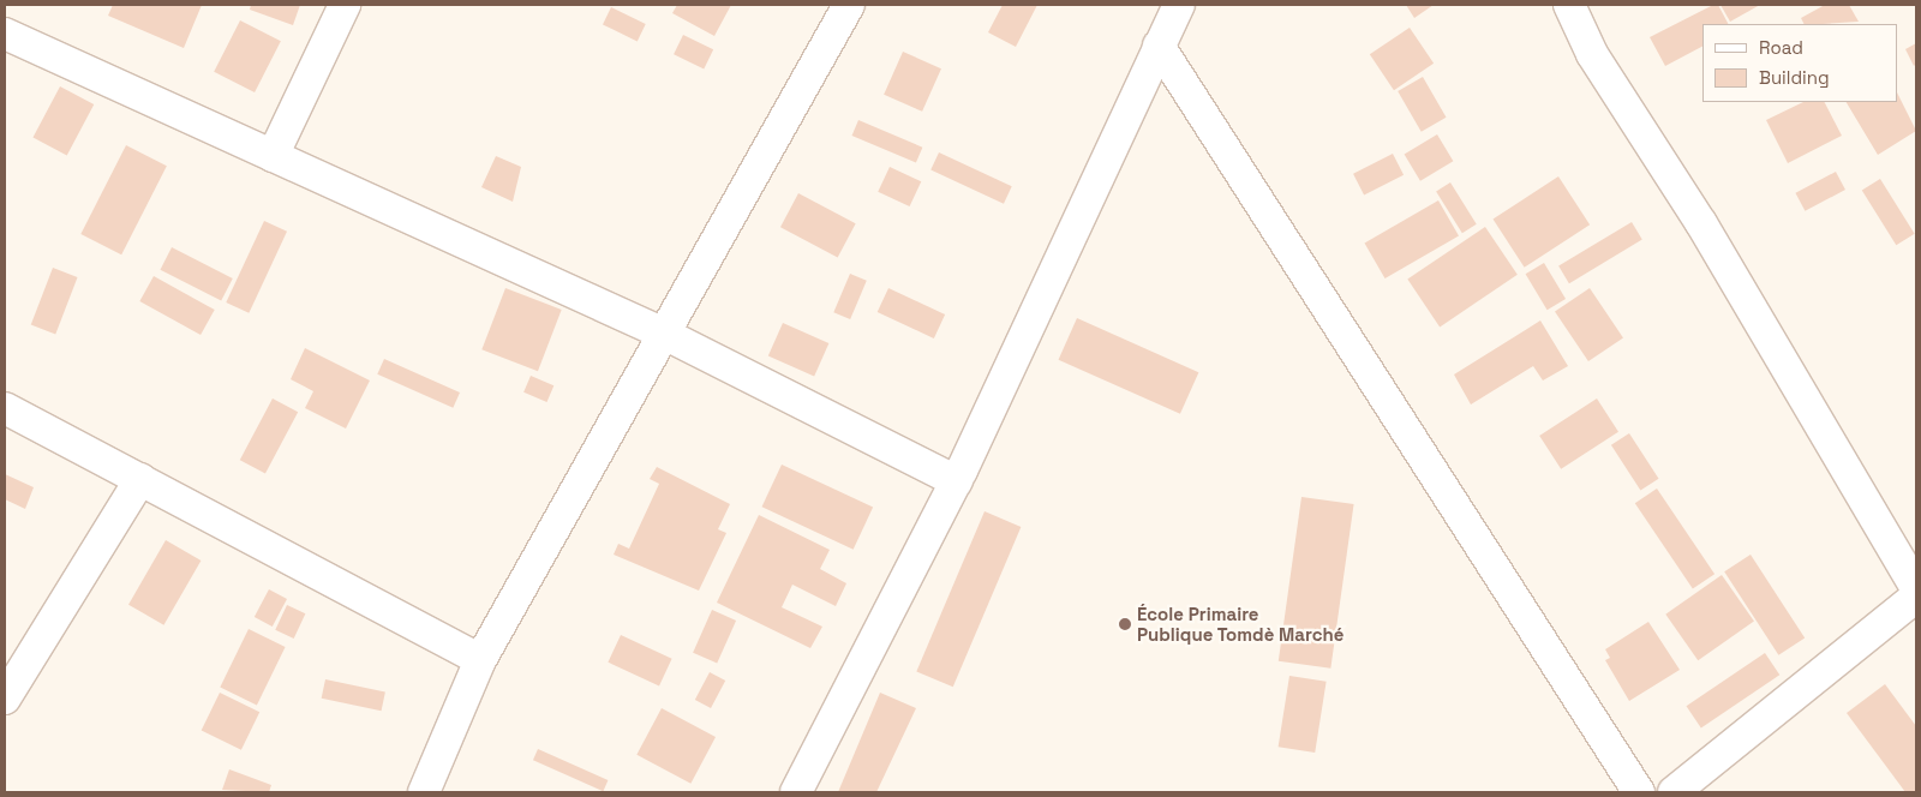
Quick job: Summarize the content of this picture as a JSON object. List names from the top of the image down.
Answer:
{
  "places": ["École Primaire Publique Tomdè Marché"],
  "legend": ["Road", "Building"]
}
